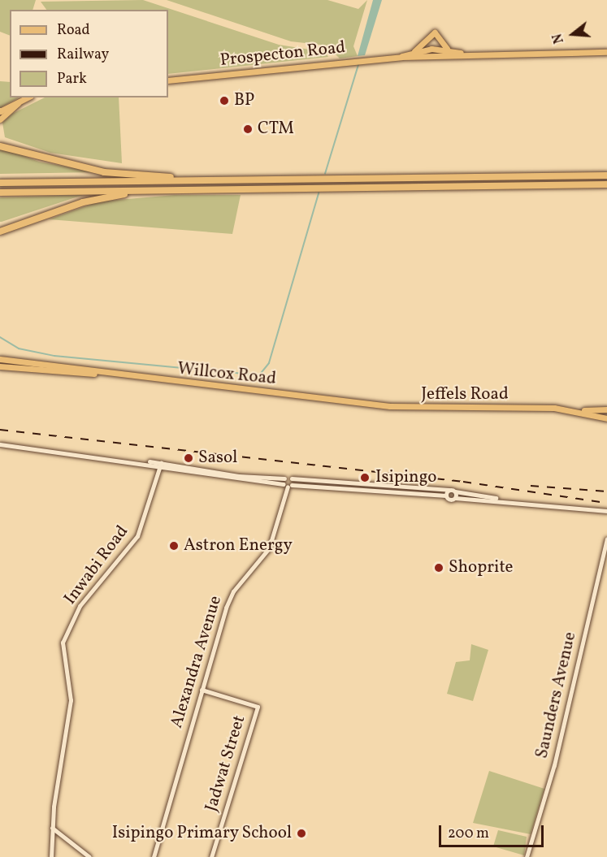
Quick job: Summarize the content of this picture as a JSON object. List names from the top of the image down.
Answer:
{
  "streets": {
    "main road": ["Prospecton Road", "Willcox Road", "Jeffels Road"],
    "street": [
      "Inwabi Road",
      "Alexandra Avenue",
      "Saunders Avenue",
      "Jadwat Street"
    ]
  },
  "crossings": [
    ["Willcox Road", "Jeffels Road"],
    ["Alexandra Avenue", "Jadwat Street"]
  ],
  "places": [
    "BP",
    "CTM",
    "Sasol",
    "Isipingo",
    "Astron Energy",
    "Shoprite",
    "Isipingo Primary School"
  ],
  "legend": ["Road", "Railway", "Park"],
  "scale_bar": "200 m",
  "north": "left"
}
